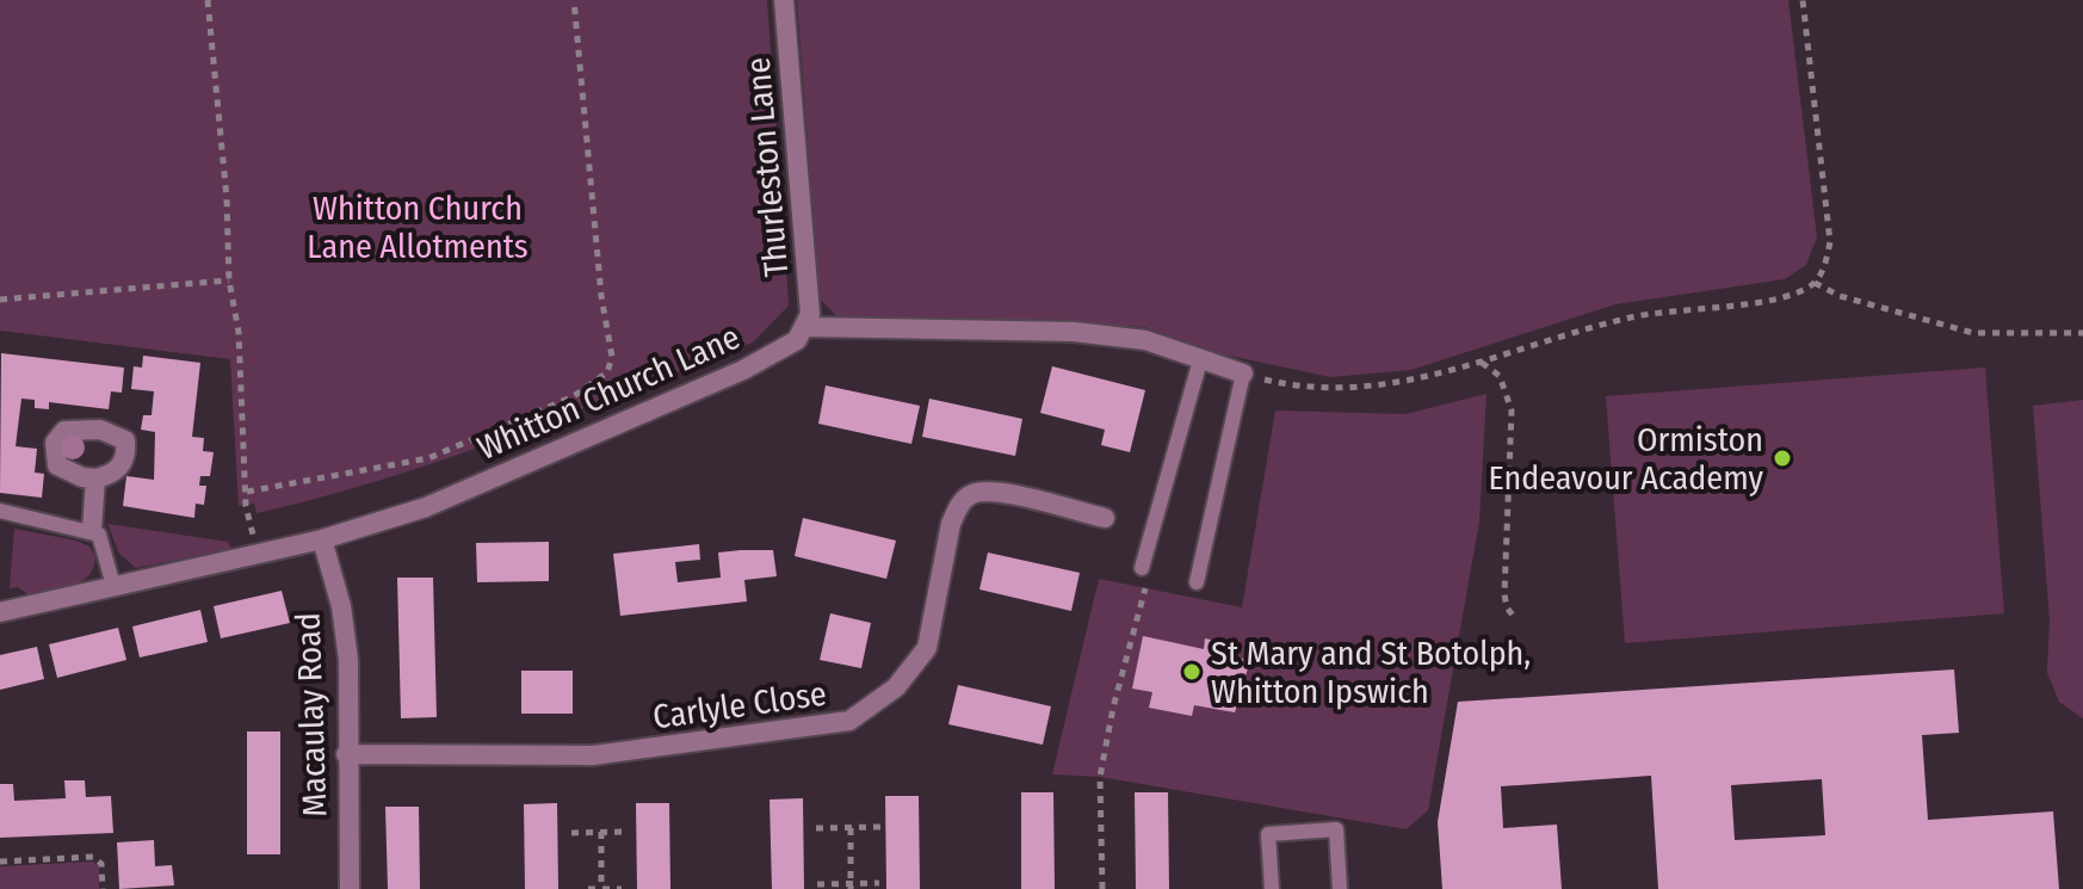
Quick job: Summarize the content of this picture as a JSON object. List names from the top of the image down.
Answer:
{
  "streets": {
    "street": [
      "Thurleston Lane",
      "Whitton Church Lane",
      "Carlyle Close",
      "Macaulay Road"
    ]
  },
  "crossings": [
    ["Thurleston Lane", "Whitton Church Lane"],
    ["Whitton Church Lane", "Macaulay Road"],
    ["Carlyle Close", "Macaulay Road"]
  ],
  "parks": ["Whitton Church Lane Allotments"],
  "places": ["Ormiston Endeavour Academy", "St Mary and St Botolph, Whitton Ipswich"]
}
